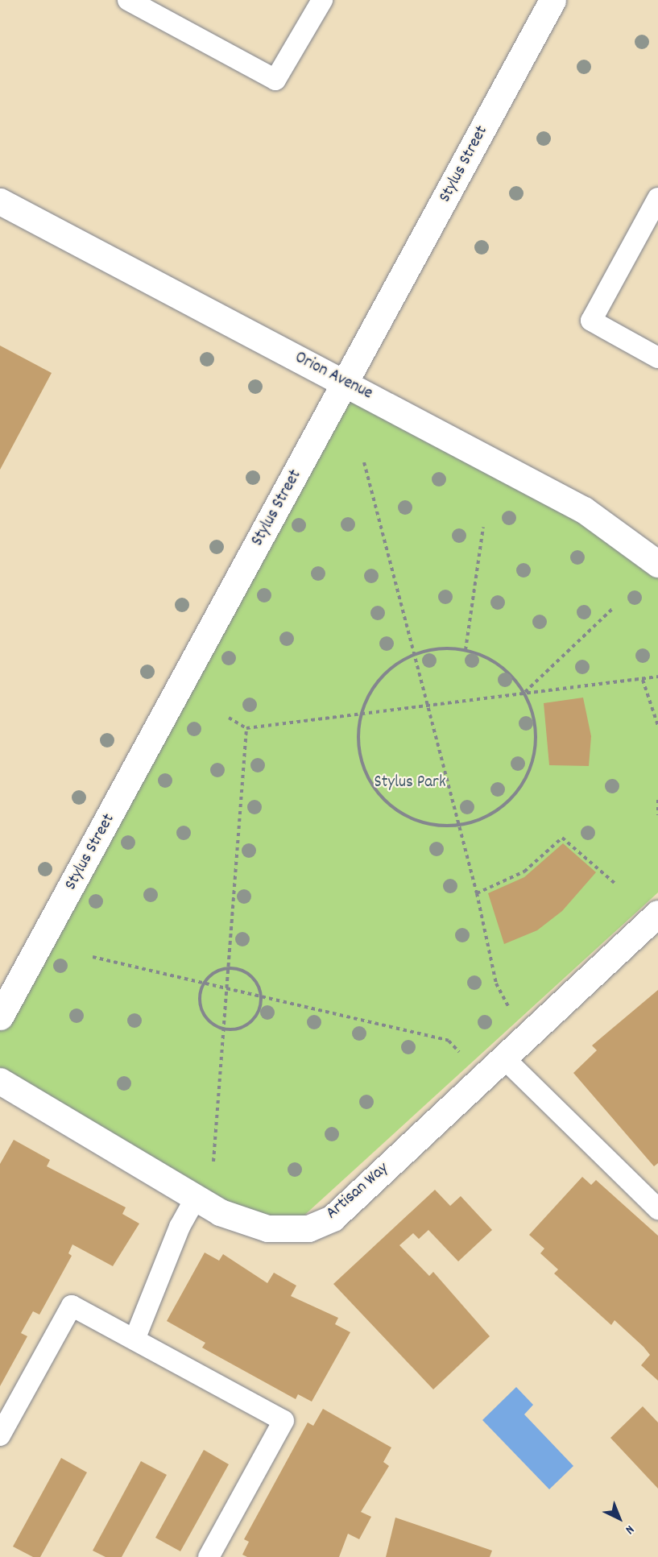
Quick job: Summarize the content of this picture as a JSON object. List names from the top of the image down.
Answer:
{
  "streets": {
    "street": ["Stylus Street", "Orion Avenue", "Artisan Way"]
  },
  "crossings": [
    ["Stylus Street", "Orion Avenue"]
  ],
  "parks": ["Stylus Park"],
  "north": "bottom right"
}
